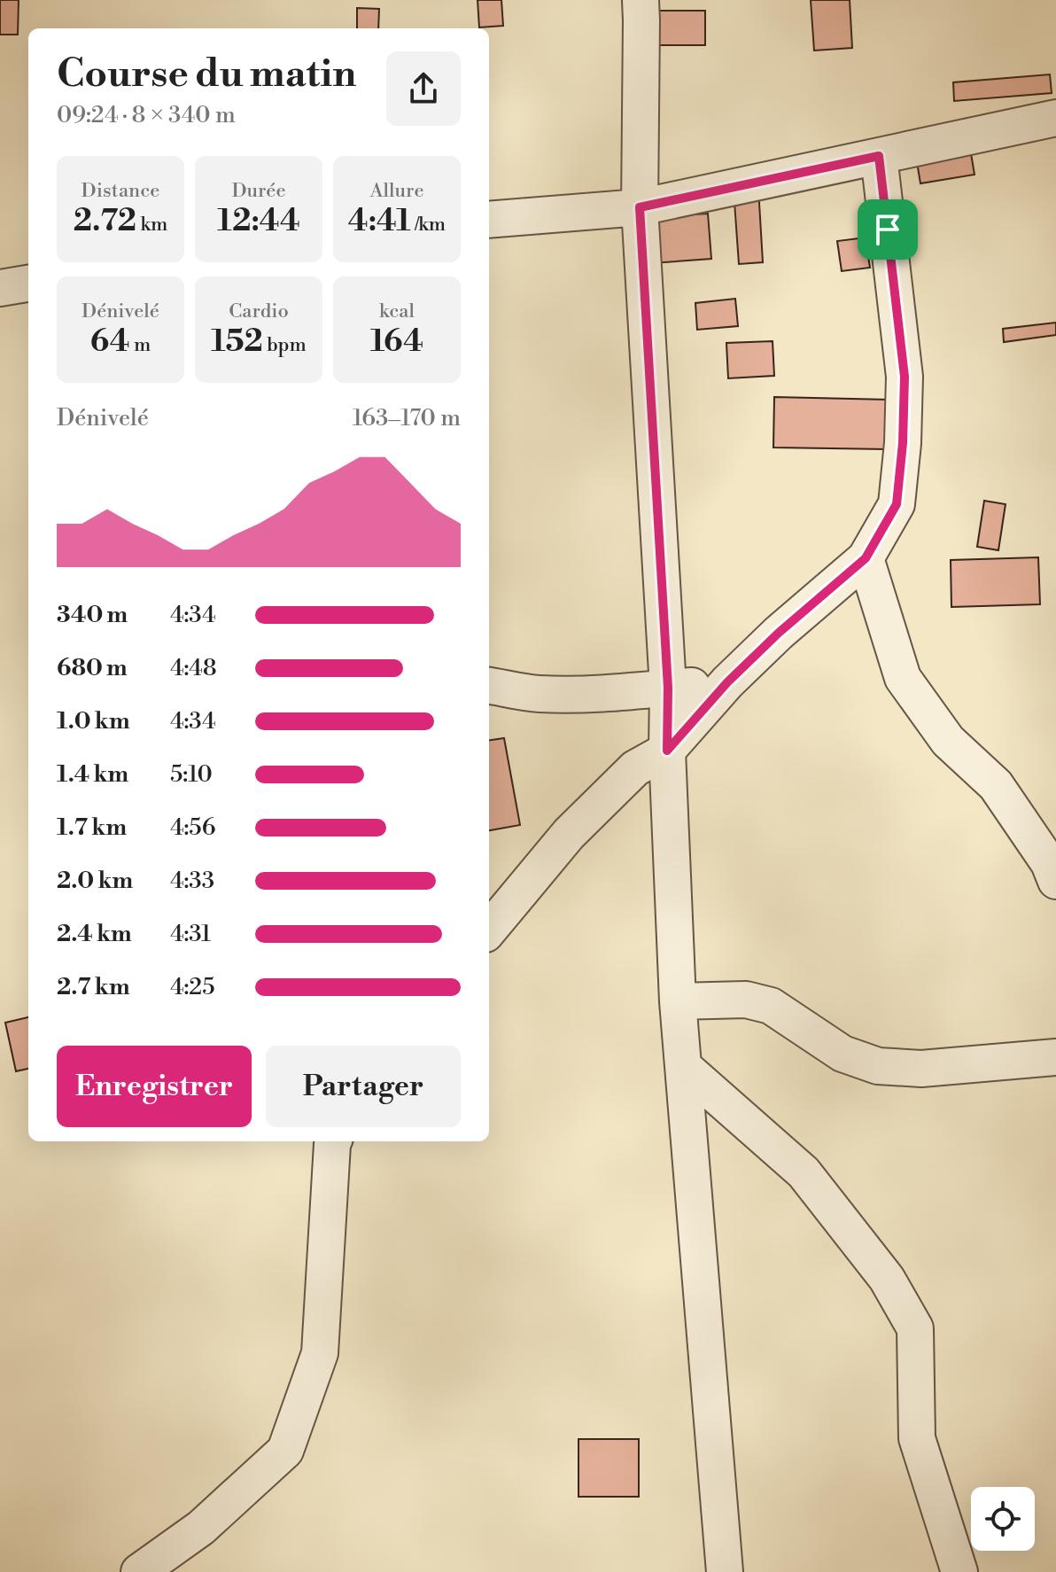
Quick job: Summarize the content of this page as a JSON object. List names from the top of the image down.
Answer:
{
  "page": {
    "heading": ["Course du matin", "09:24 · 8 × 340 m"],
    "stats": [
      ["Distance", "2.72 km"],
      ["Durée", "12:44"],
      ["Allure", "4:41 /km"],
      ["Dénivelé", "64 m"],
      ["Cardio", "152 bpm"],
      ["kcal", "164"]
    ],
    "chart": ["Dénivelé", "163–170 m"],
    "list": [
      {
        "name": "340 m",
        "note": "4:34"
      },
      {
        "name": "680 m",
        "note": "4:48"
      },
      {
        "name": "1.0 km",
        "note": "4:34"
      },
      {
        "name": "1.4 km",
        "note": "5:10"
      },
      {
        "name": "1.7 km",
        "note": "4:56"
      },
      {
        "name": "2.0 km",
        "note": "4:33"
      },
      {
        "name": "2.4 km",
        "note": "4:31"
      },
      {
        "name": "2.7 km",
        "note": "4:25"
      }
    ],
    "buttons": ["Enregistrer", "Partager"]
  }
}
